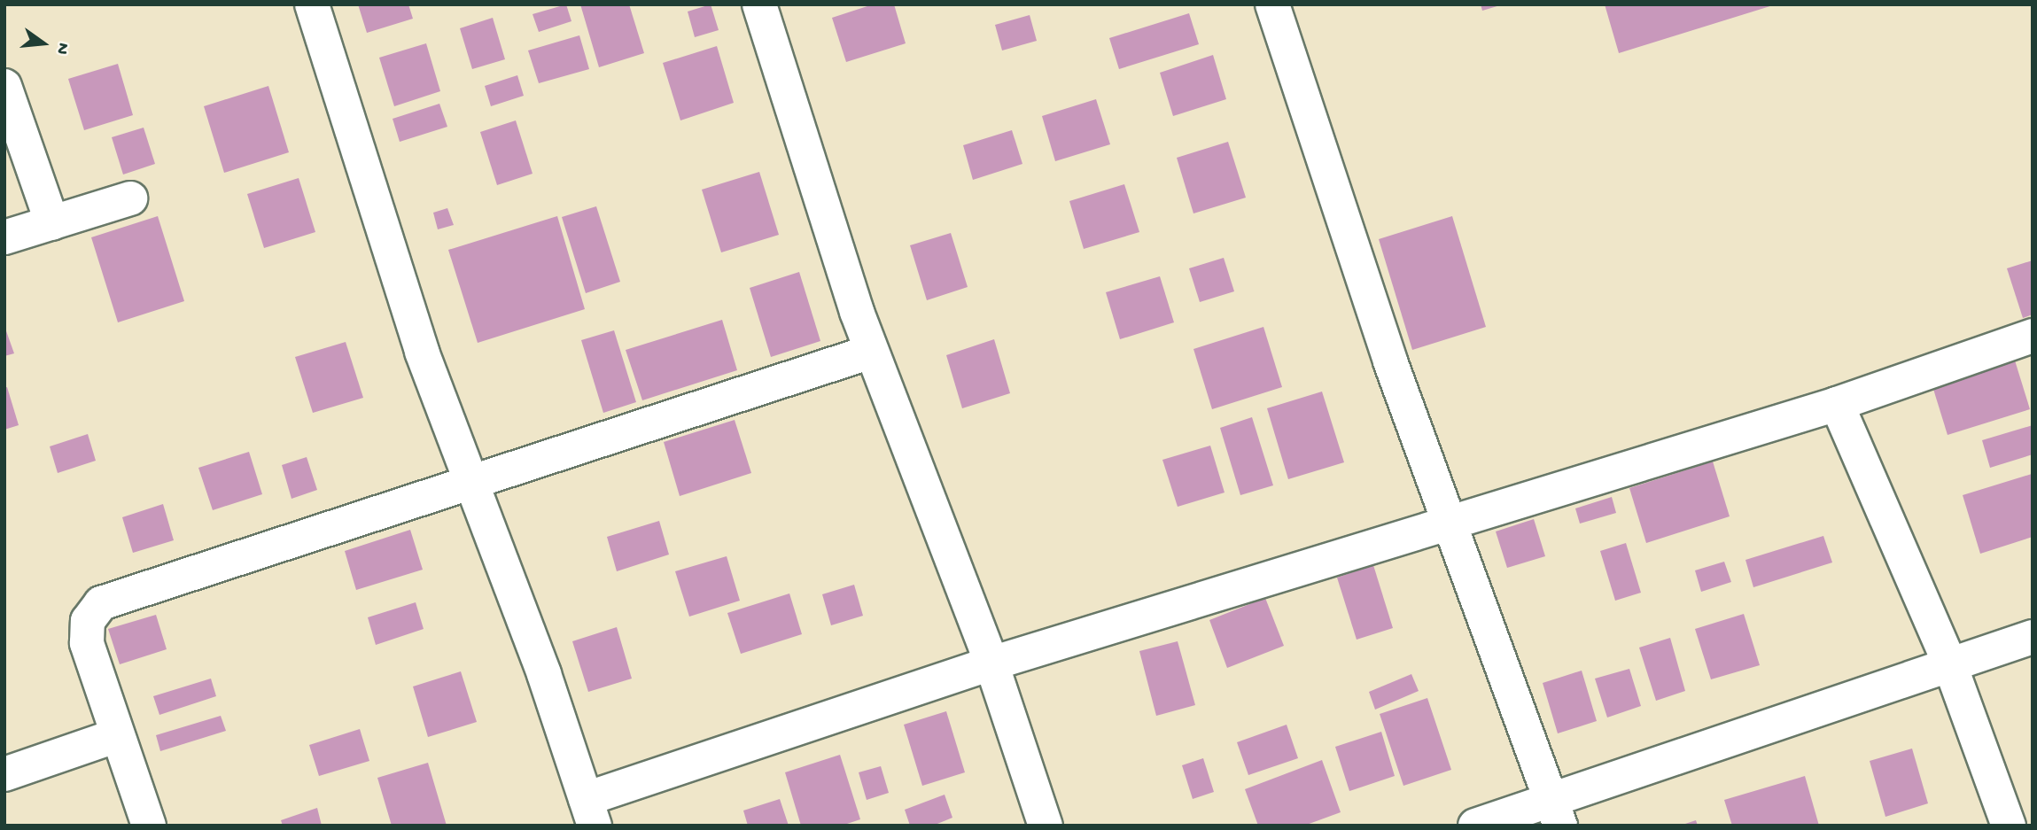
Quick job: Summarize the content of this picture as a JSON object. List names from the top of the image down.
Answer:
{
  "north": "right"
}
